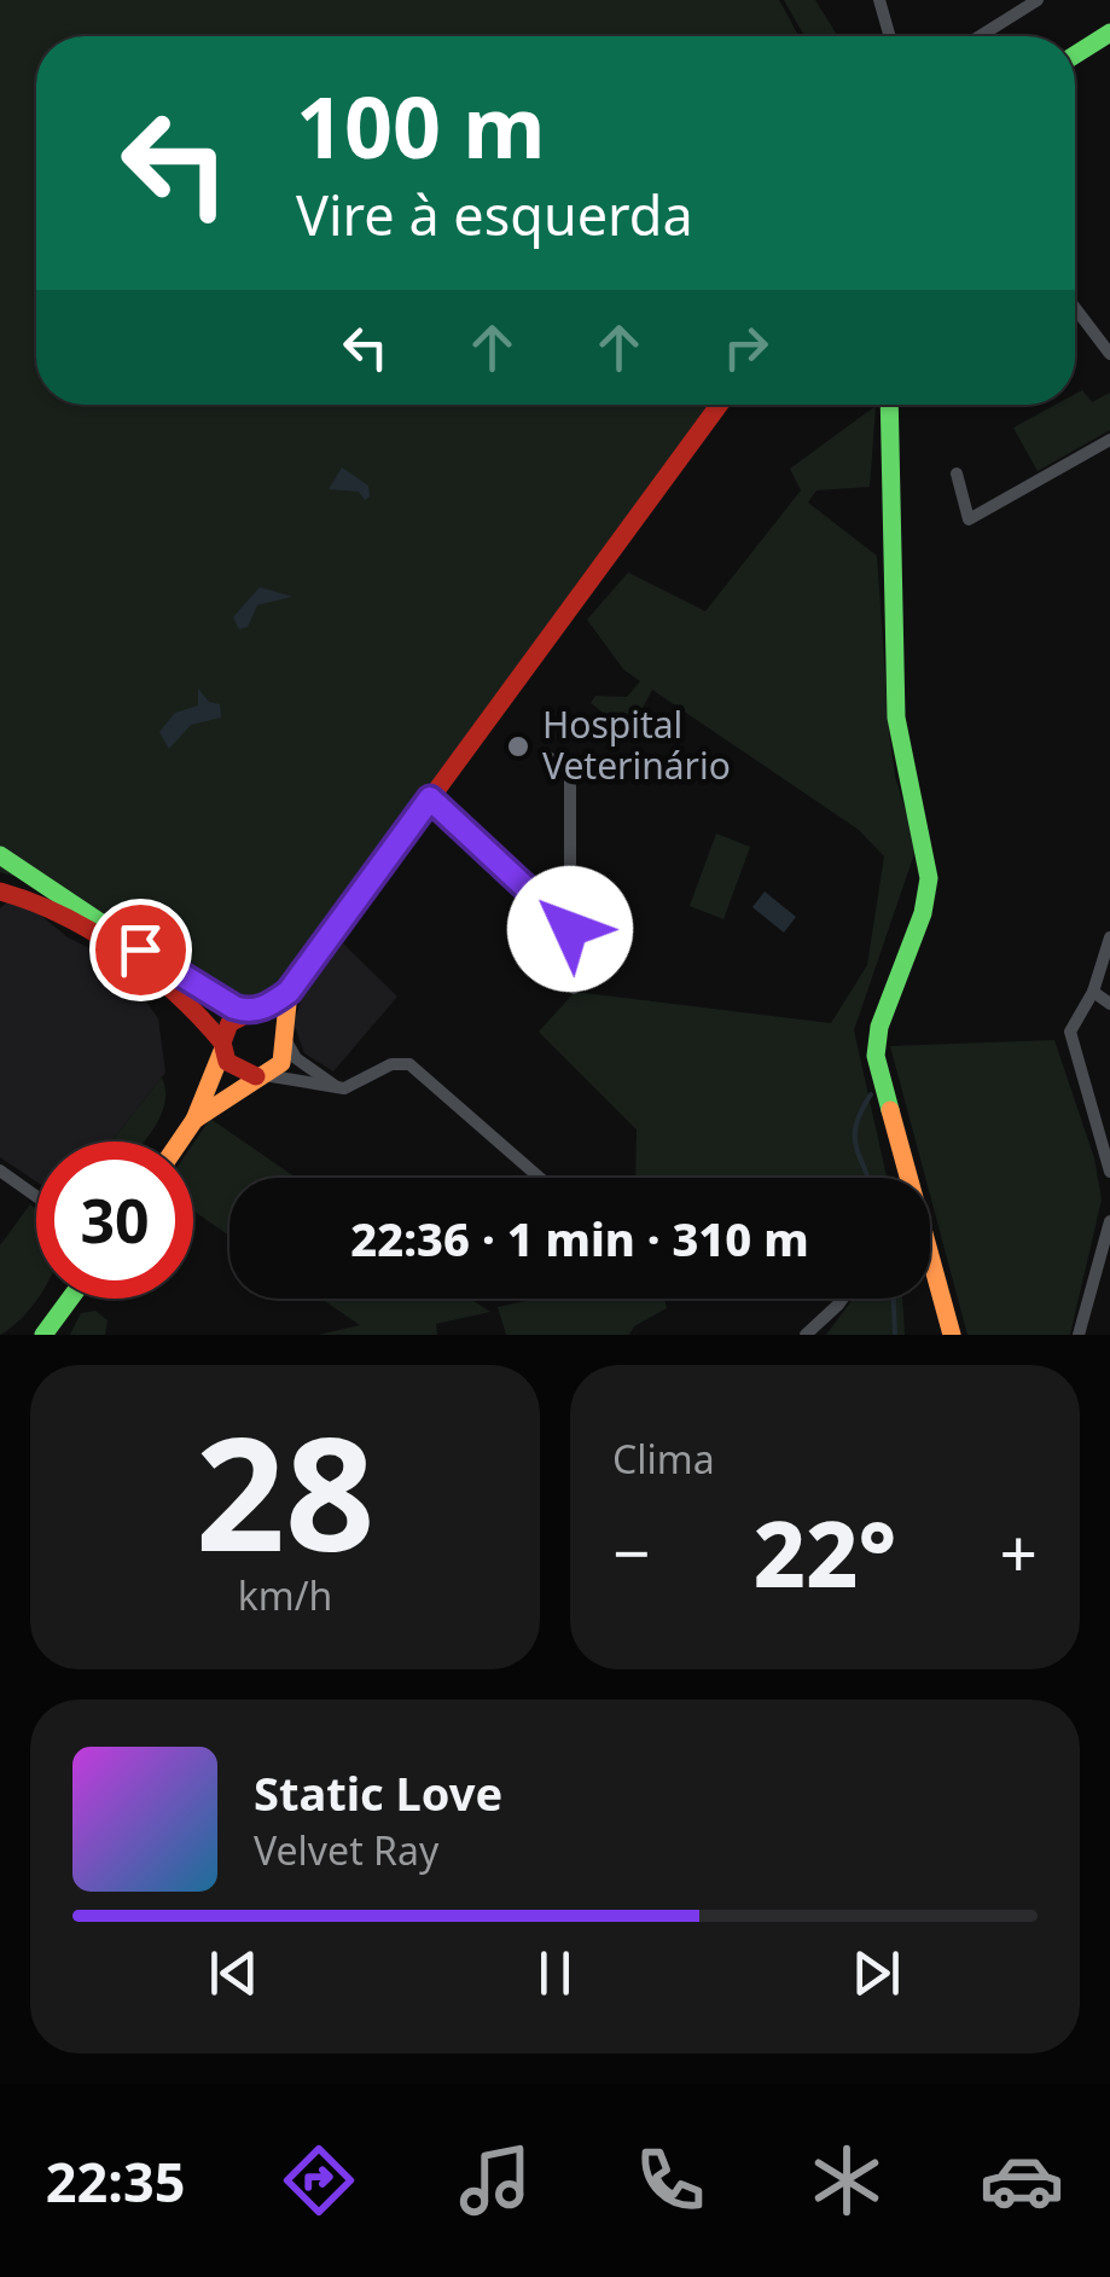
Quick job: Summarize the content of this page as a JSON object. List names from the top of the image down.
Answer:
{
  "places": ["Hospital Veterinário"],
  "page": {
    "turn": ["100 m", "Vire à esquerda"],
    "limit": "30",
    "trip": "22:36 · 1 min · 310 m",
    "tile": [
      ["28", "km/h"],
      "Clima"
    ],
    "heat": ["−", "22°", "+"],
    "song": ["Static Love", "Velvet Ray"],
    "tabs": "22:35"
  }
}
